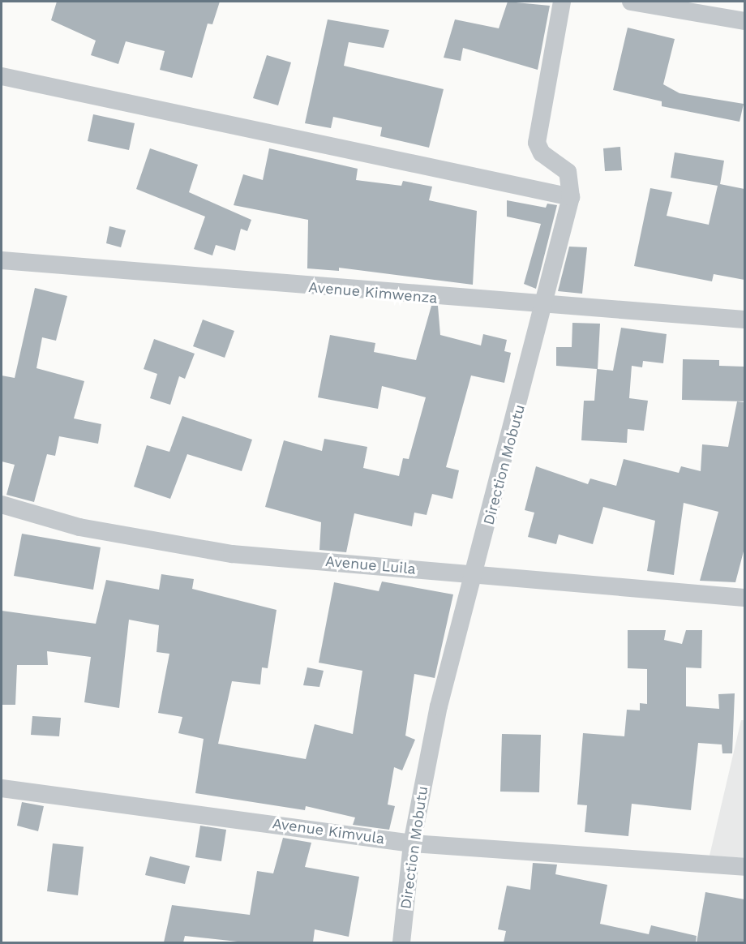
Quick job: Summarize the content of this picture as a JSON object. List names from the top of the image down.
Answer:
{
  "streets": {
    "street": [
      "Avenue Kimwenza",
      "Direction Mobutu",
      "Avenue Luila",
      "Avenue Kimvula"
    ]
  },
  "crossings": [
    ["Avenue Kimwenza", "Direction Mobutu"],
    ["Direction Mobutu", "Avenue Luila"],
    ["Direction Mobutu", "Avenue Kimvula"]
  ]
}
